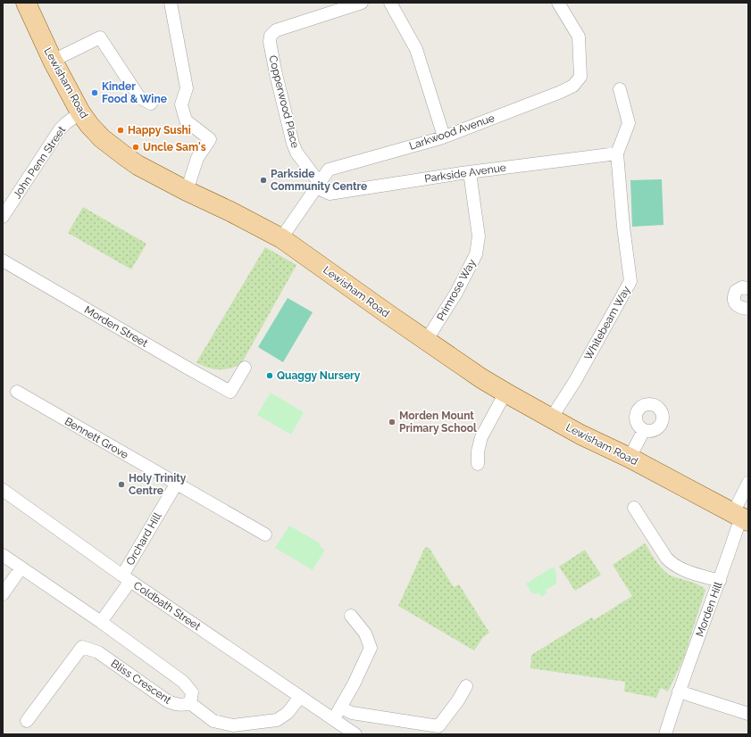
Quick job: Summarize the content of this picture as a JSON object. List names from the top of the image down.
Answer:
{
  "streets": {
    "main road": ["Lewisham Road"],
    "street": [
      "Copperwood Place",
      "Larkwood Avenue",
      "John Penn Street",
      "Parkside Avenue",
      "Primrose Way",
      "Whitebeam Way",
      "Morden Street",
      "Bennett Grove",
      "Orchard Hill",
      "Coldbath Street",
      "Morden Hill",
      "Bliss Crescent"
    ]
  },
  "crossings": [
    ["Lewisham Road", "John Penn Street"],
    ["Lewisham Road", "Primrose Way"],
    ["Lewisham Road", "Whitebeam Way"],
    ["Lewisham Road", "Morden Hill"],
    ["Copperwood Place", "Larkwood Avenue"],
    ["Copperwood Place", "Parkside Avenue"],
    ["Larkwood Avenue", "Parkside Avenue"],
    ["Parkside Avenue", "Primrose Way"],
    ["Parkside Avenue", "Whitebeam Way"],
    ["Bennett Grove", "Orchard Hill"],
    ["Orchard Hill", "Coldbath Street"]
  ],
  "places": [
    "Kinder Food & Wine",
    "Happy Sushi",
    "Uncle Sam's",
    "Parkside Community Centre",
    "Quaggy Nursery",
    "Morden Mount Primary School",
    "Holy Trinity Centre"
  ]
}
